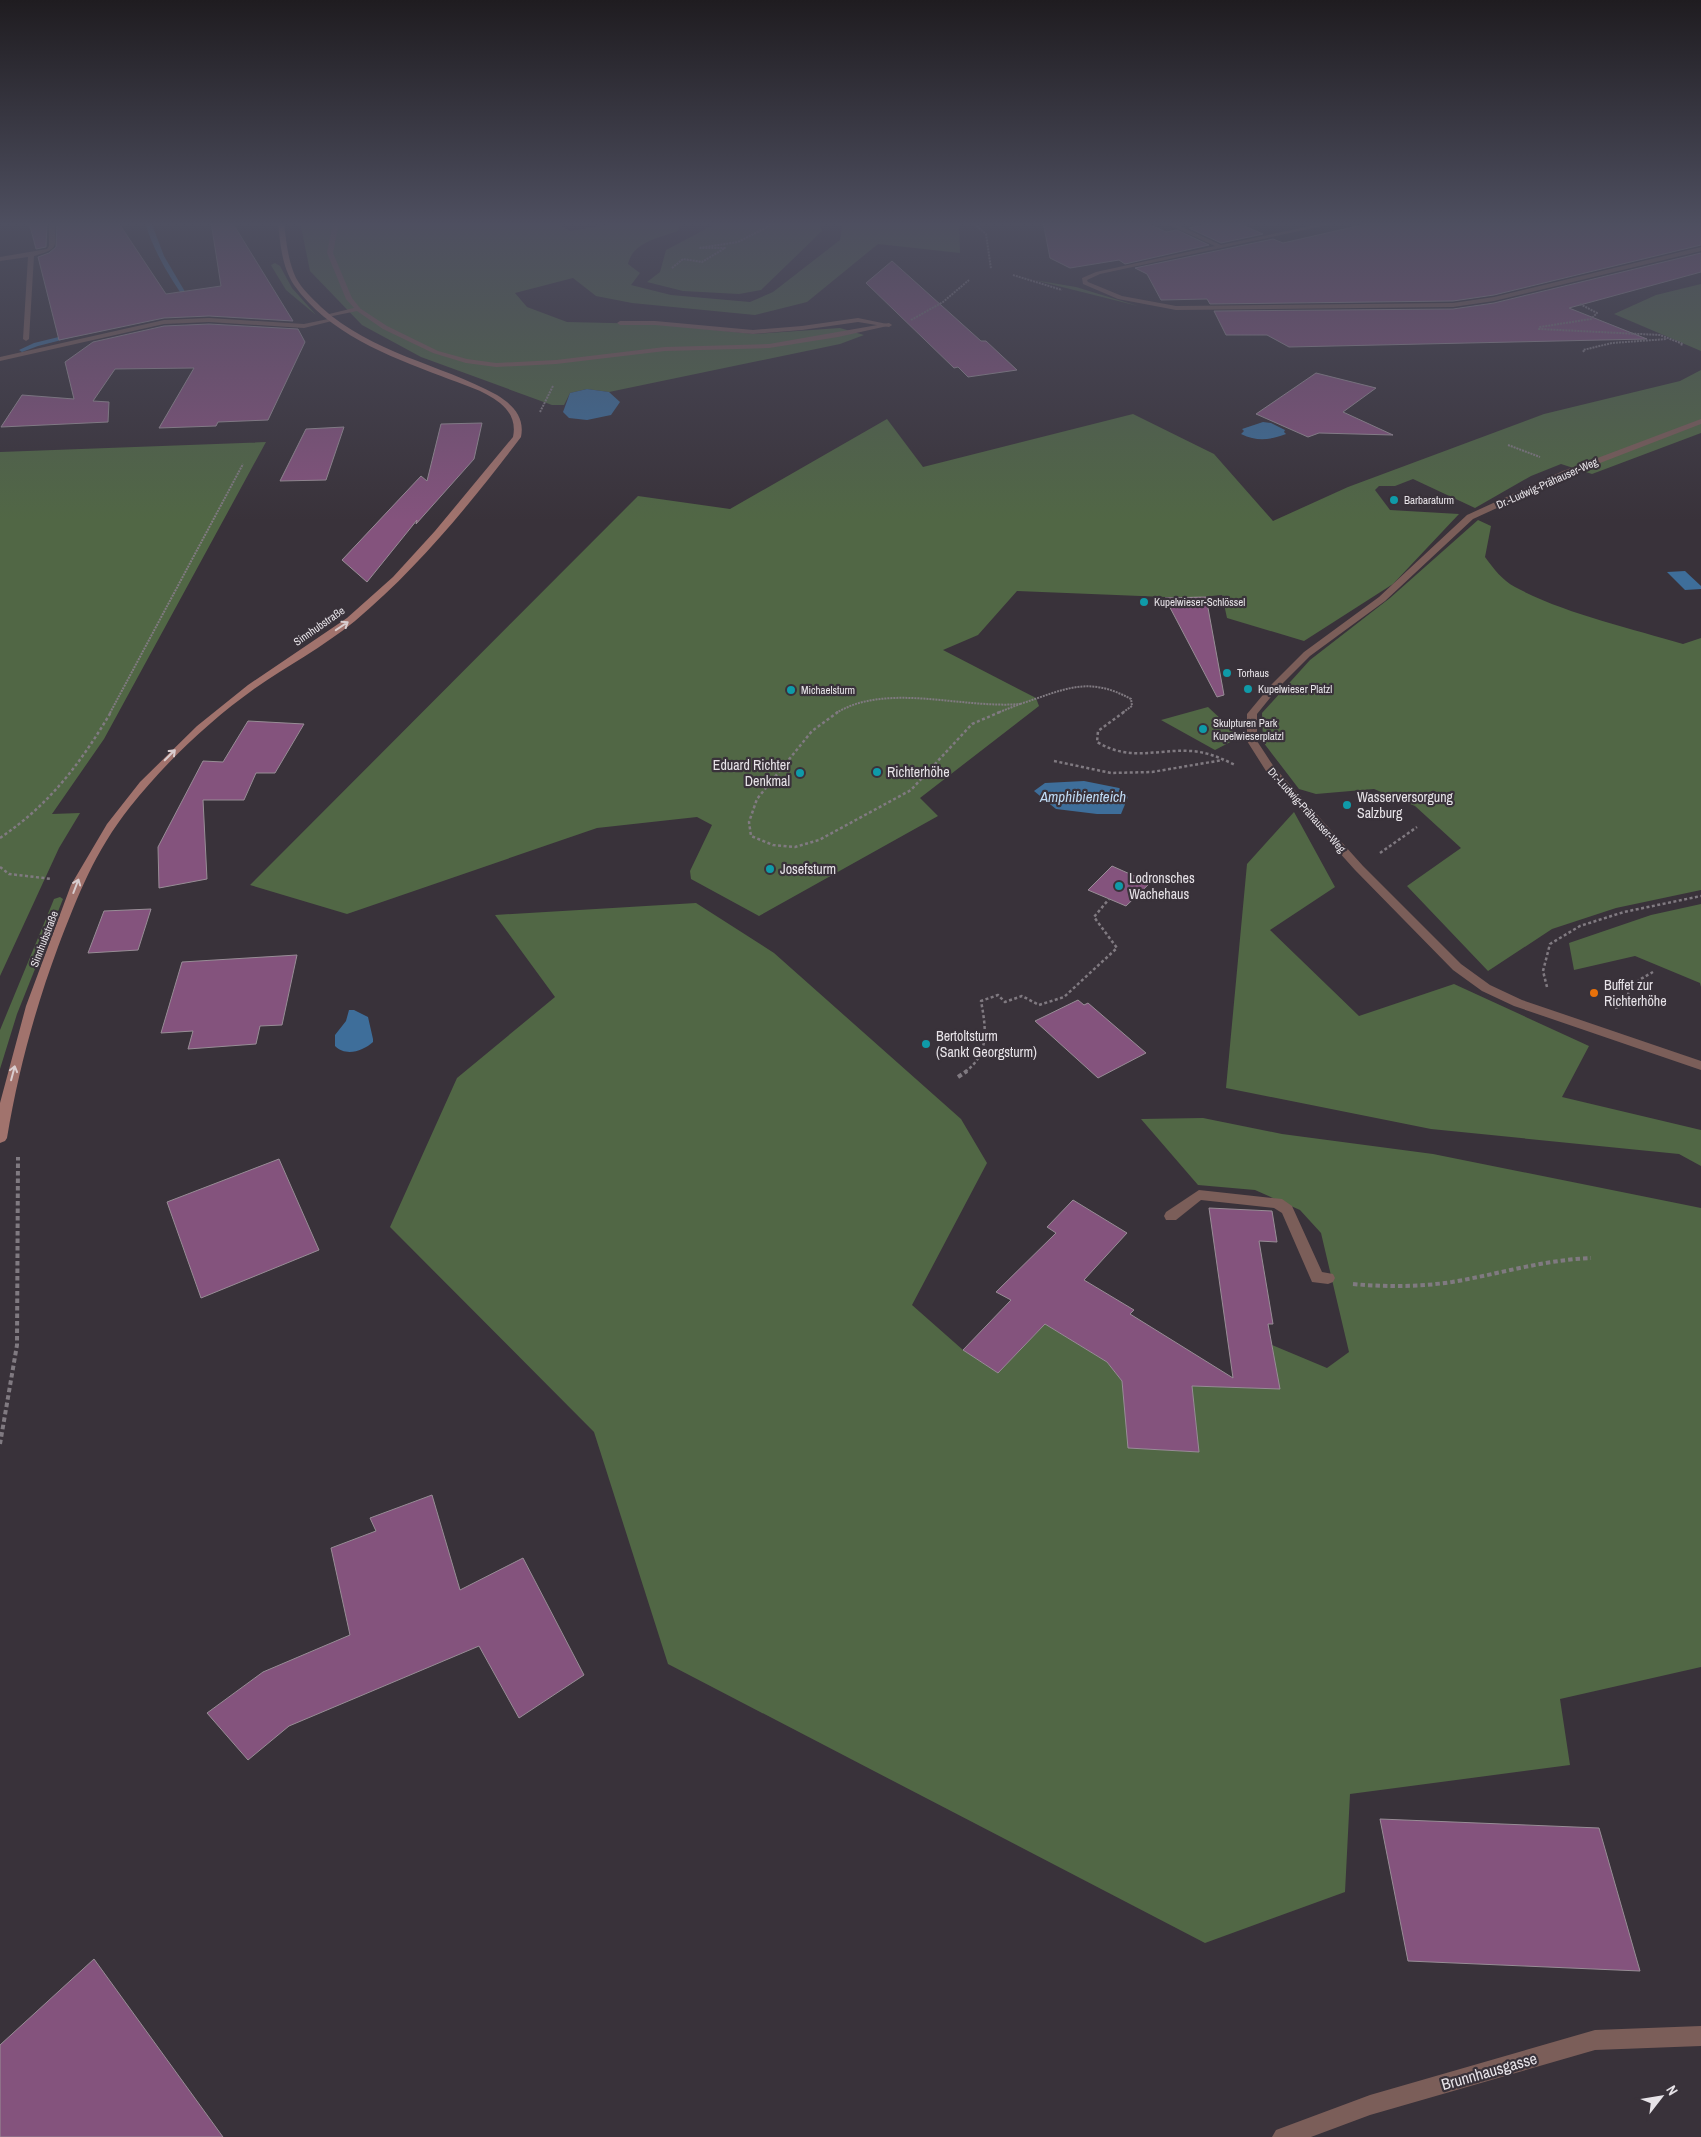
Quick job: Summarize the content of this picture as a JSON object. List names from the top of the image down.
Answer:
{
  "streets": {
    "street": ["Dr.-Ludwig-Prähauser-Weg", "Sinnhubstraße", "Brunnhausgasse"]
  },
  "water": ["Amphibienteich"],
  "places": [
    "Barbaraturm",
    "Kupelwieser-Schlössel",
    "Torhaus",
    "Kupelwieser Platzl",
    "Michaelsturm",
    "Skulpturen Park Kupelwieserplatzl",
    "Richterhöhe",
    "Eduard Richter Denkmal",
    "Wasserversorgung Salzburg",
    "Josefsturm",
    "Lodronsches Wachehaus",
    "Buffet zur Richterhöhe",
    "Bertoltsturm (Sankt Georgsturm)"
  ],
  "north": "top right"
}
